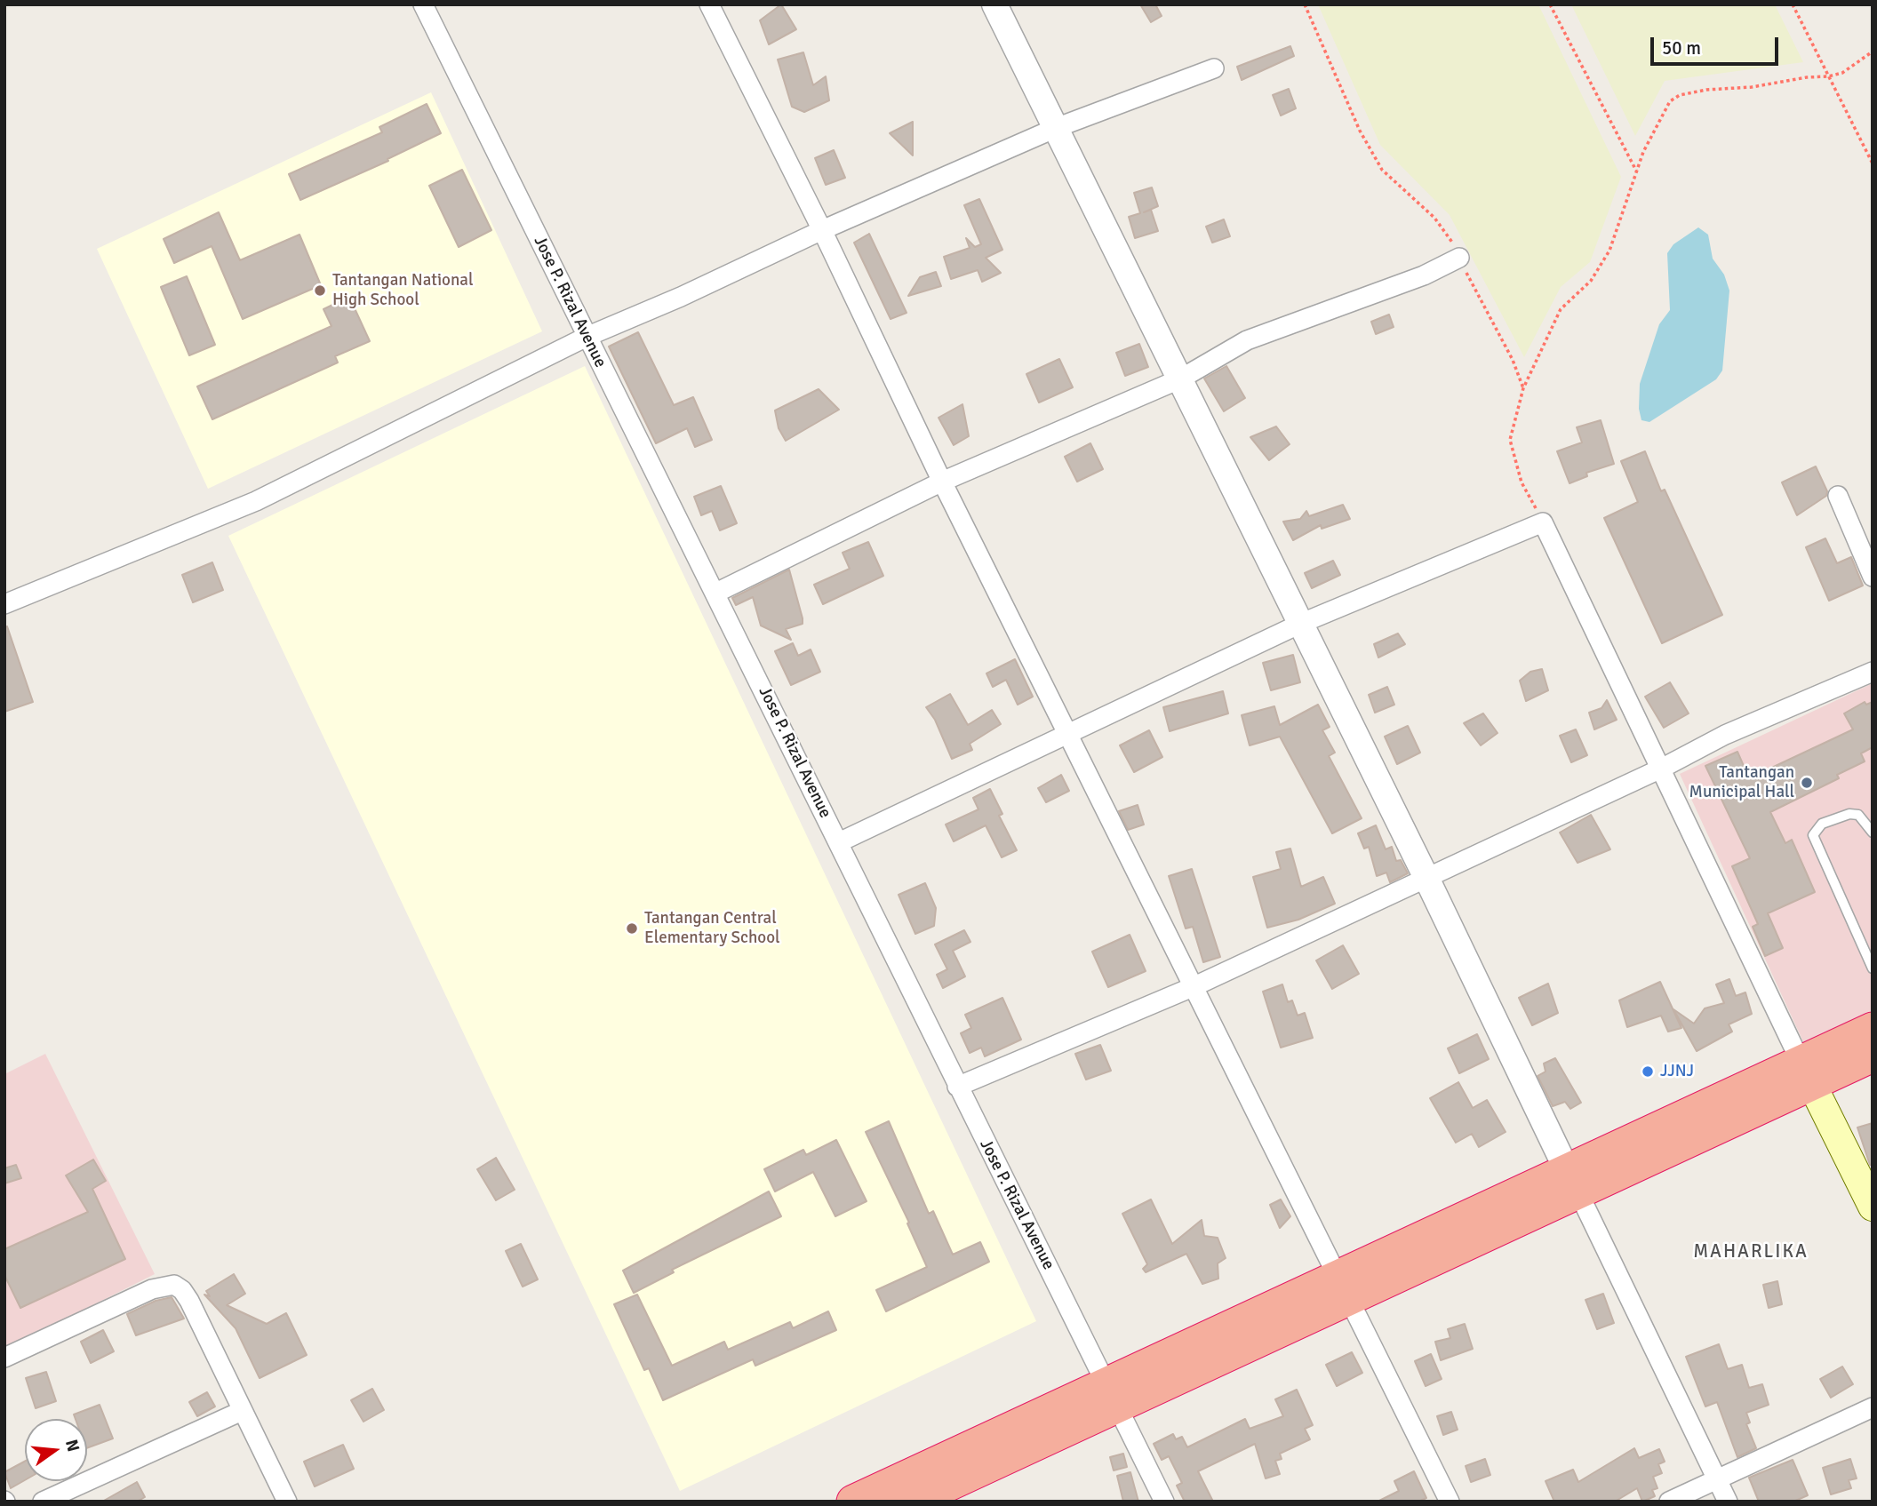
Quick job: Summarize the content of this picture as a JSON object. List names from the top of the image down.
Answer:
{
  "streets": {
    "street": ["Jose P. Rizal Avenue"]
  },
  "districts": ["MAHARLIKA"],
  "places": [
    "Tantangan National High School",
    "Tantangan Municipal Hall",
    "Tantangan Central Elementary School",
    "JJNJ"
  ],
  "scale_bar": "50 m",
  "north": "right"
}
